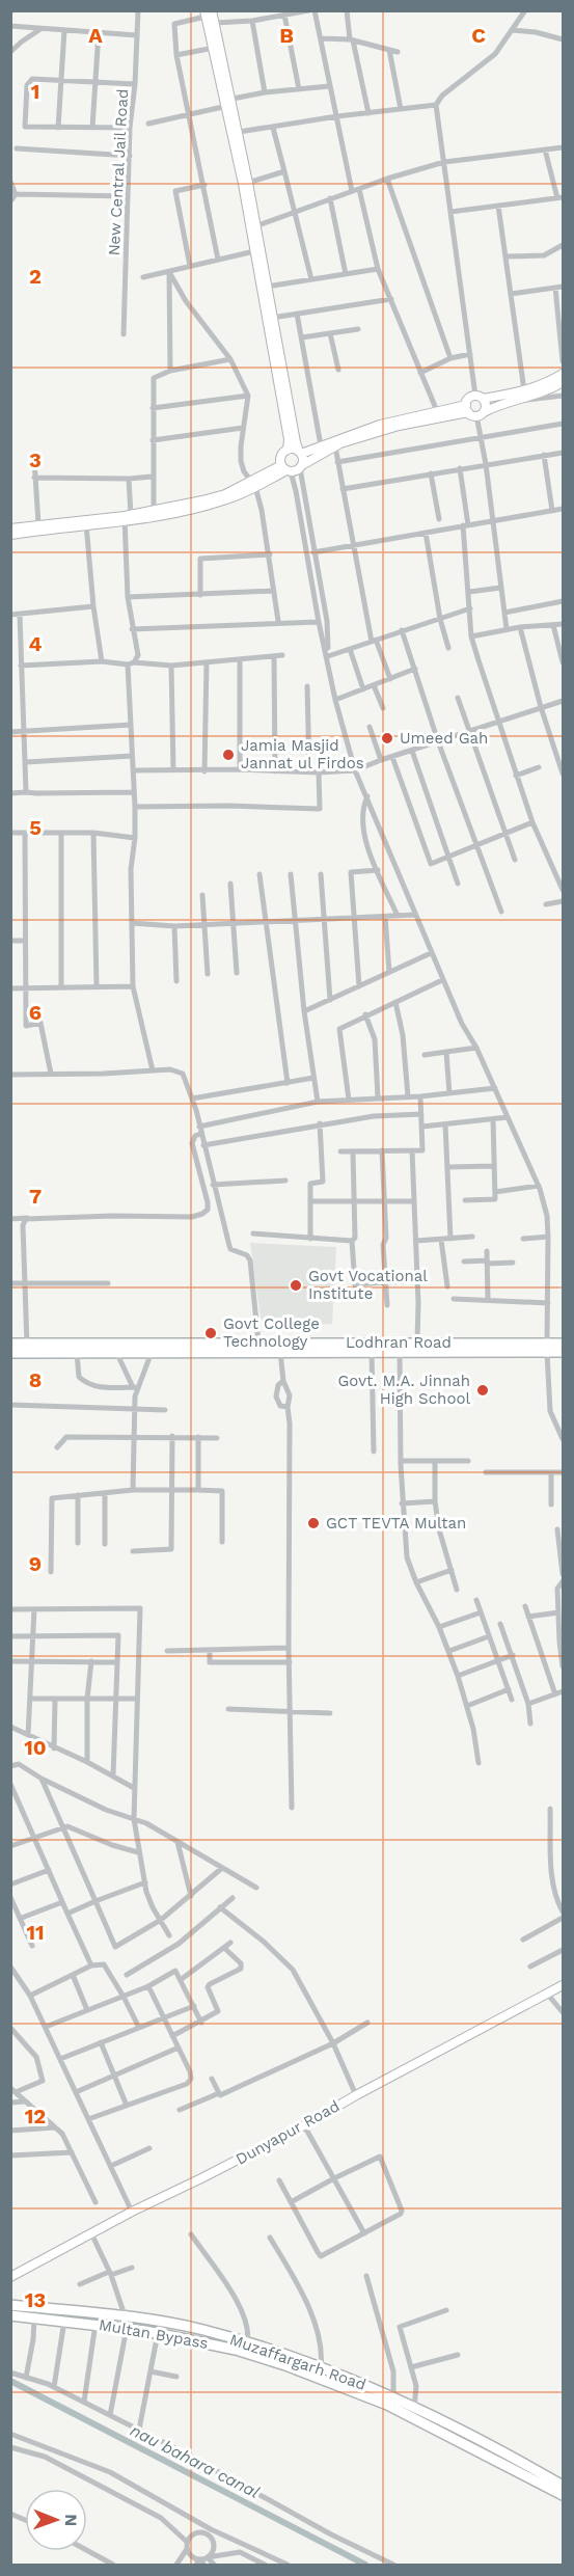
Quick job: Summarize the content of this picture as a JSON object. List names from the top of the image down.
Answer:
{
  "streets": {
    "main road": ["Lodhran Road", "Multan Bypass", "Muzaffargarh Road"],
    "street": ["New Central Jail Road", "Dunyapur Road"]
  },
  "crossings": [
    ["Multan Bypass", "Muzaffargarh Road"]
  ],
  "water": ["nau bahara canal"],
  "places": [
    "Umeed Gah",
    "Jamia Masjid Jannat ul Firdos",
    "Govt Vocational Institute",
    "Govt College Technology",
    "Govt. M.A. Jinnah High School",
    "GCT TEVTA Multan"
  ],
  "north": "right",
  "grid": {
    "columns": ["A", "B", "C"],
    "rows": [
      "1",
      "2",
      "3",
      "4",
      "5",
      "6",
      "7",
      "8",
      "9",
      "10",
      "11",
      "12",
      "13"
    ]
  }
}
